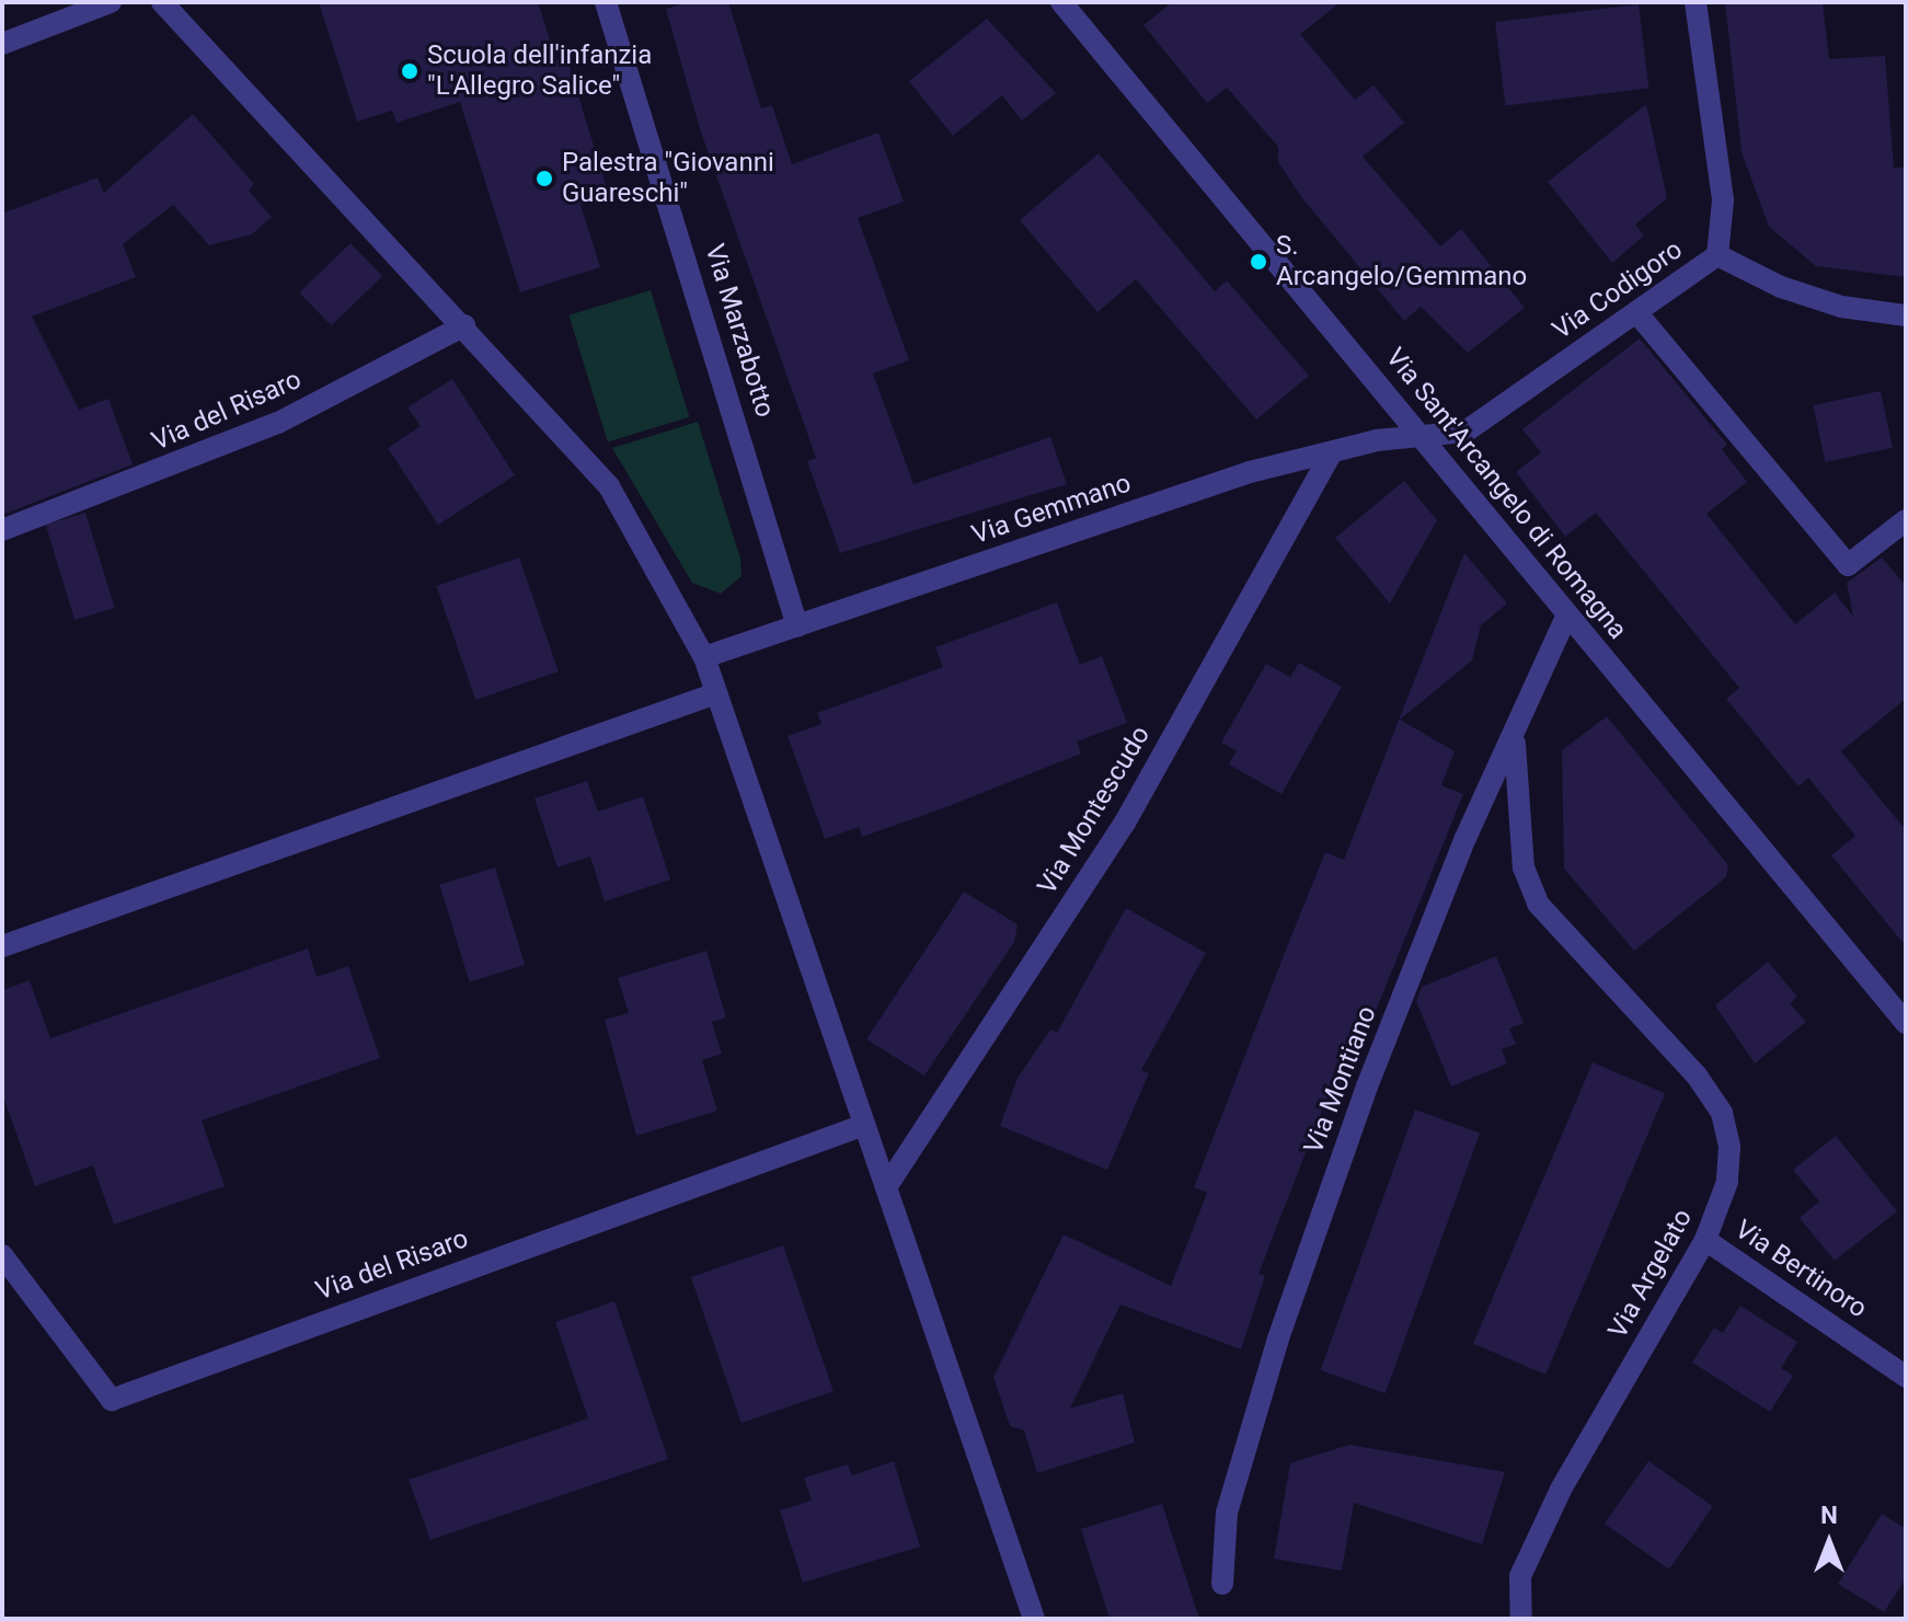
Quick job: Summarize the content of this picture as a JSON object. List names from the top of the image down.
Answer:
{
  "streets": {
    "street": [
      "Via Codigoro",
      "Via Marzabotto",
      "Via del Risaro",
      "Via Sant'Arcangelo di Romagna",
      "Via Gemmano",
      "Via Montescudo",
      "Via Montiano",
      "Via Bertinoro",
      "Via Argelato"
    ]
  },
  "crossings": [
    ["Via Codigoro", "Via Sant'Arcangelo di Romagna"],
    ["Via Codigoro", "Via Gemmano"],
    ["Via Marzabotto", "Via Gemmano"],
    ["Via Sant'Arcangelo di Romagna", "Via Gemmano"],
    ["Via Sant'Arcangelo di Romagna", "Via Montiano"],
    ["Via Gemmano", "Via Montescudo"],
    ["Via Montiano", "Via Argelato"],
    ["Via Bertinoro", "Via Argelato"]
  ],
  "places": ["Scuola dell'infanzia \"L'Allegro Salice\"", "Palestra \"Giovanni Guareschi\"", "S. Arcangelo/Gemmano"],
  "north": "top"
}
